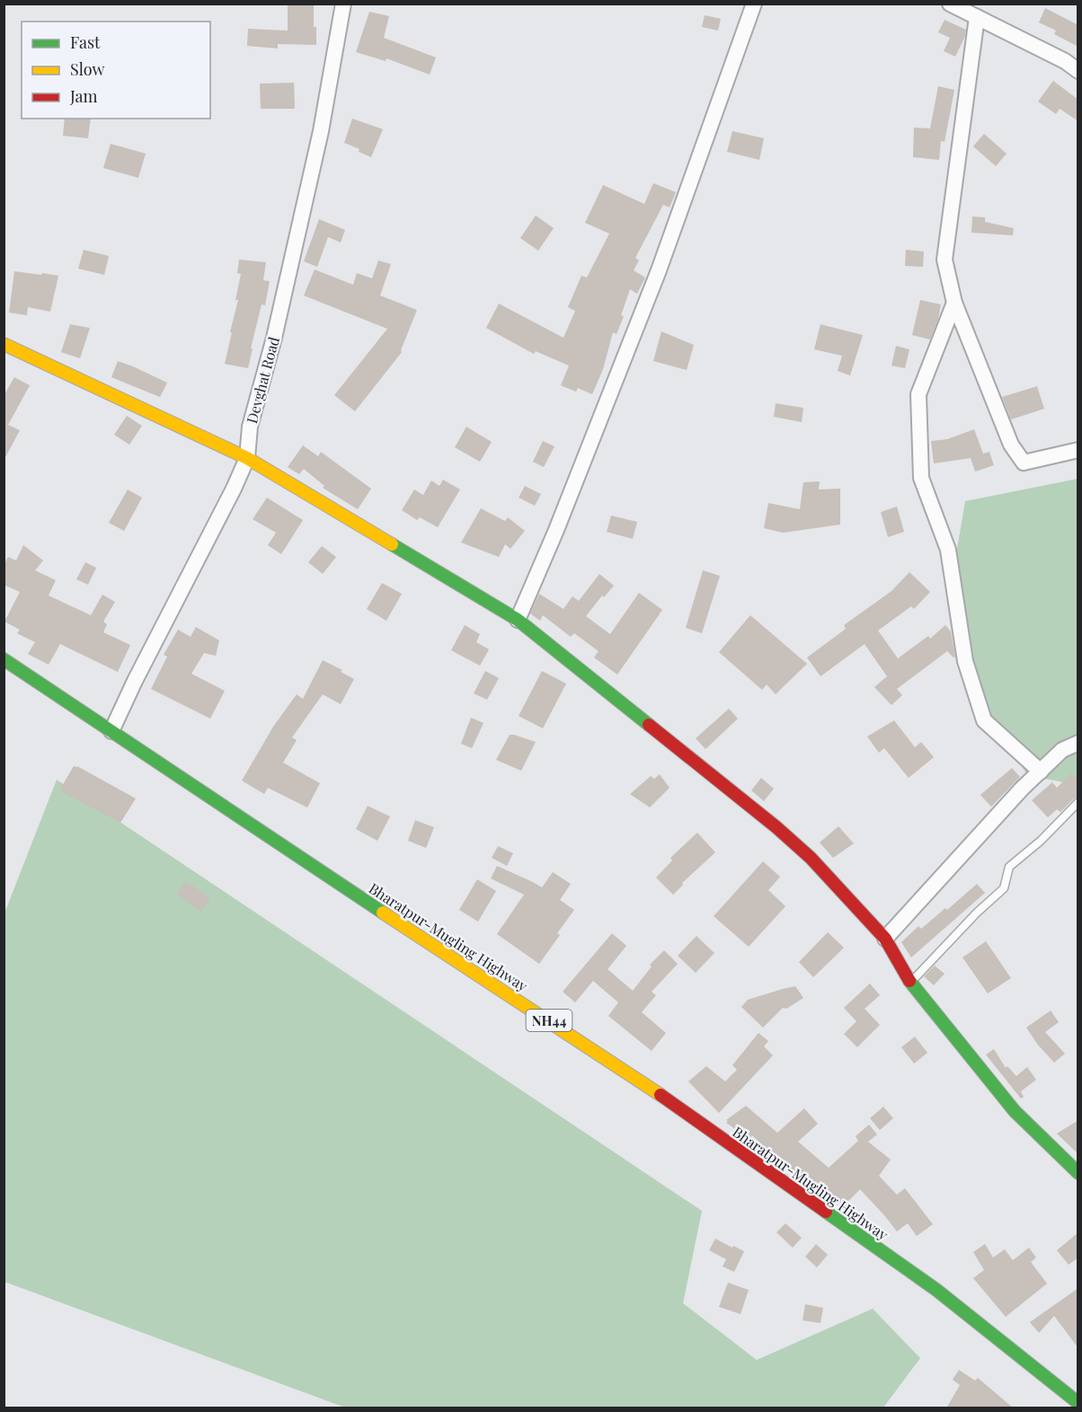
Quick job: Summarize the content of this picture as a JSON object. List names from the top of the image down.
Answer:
{
  "streets": {
    "main road": ["Bharatpur-Mugling Highway", "NH44"],
    "street": ["Devghat Road"]
  },
  "crossings": [
    ["Devghat Road", "Bharatpur-Mugling Highway"]
  ],
  "legend": ["Fast", "Slow", "Jam"]
}
